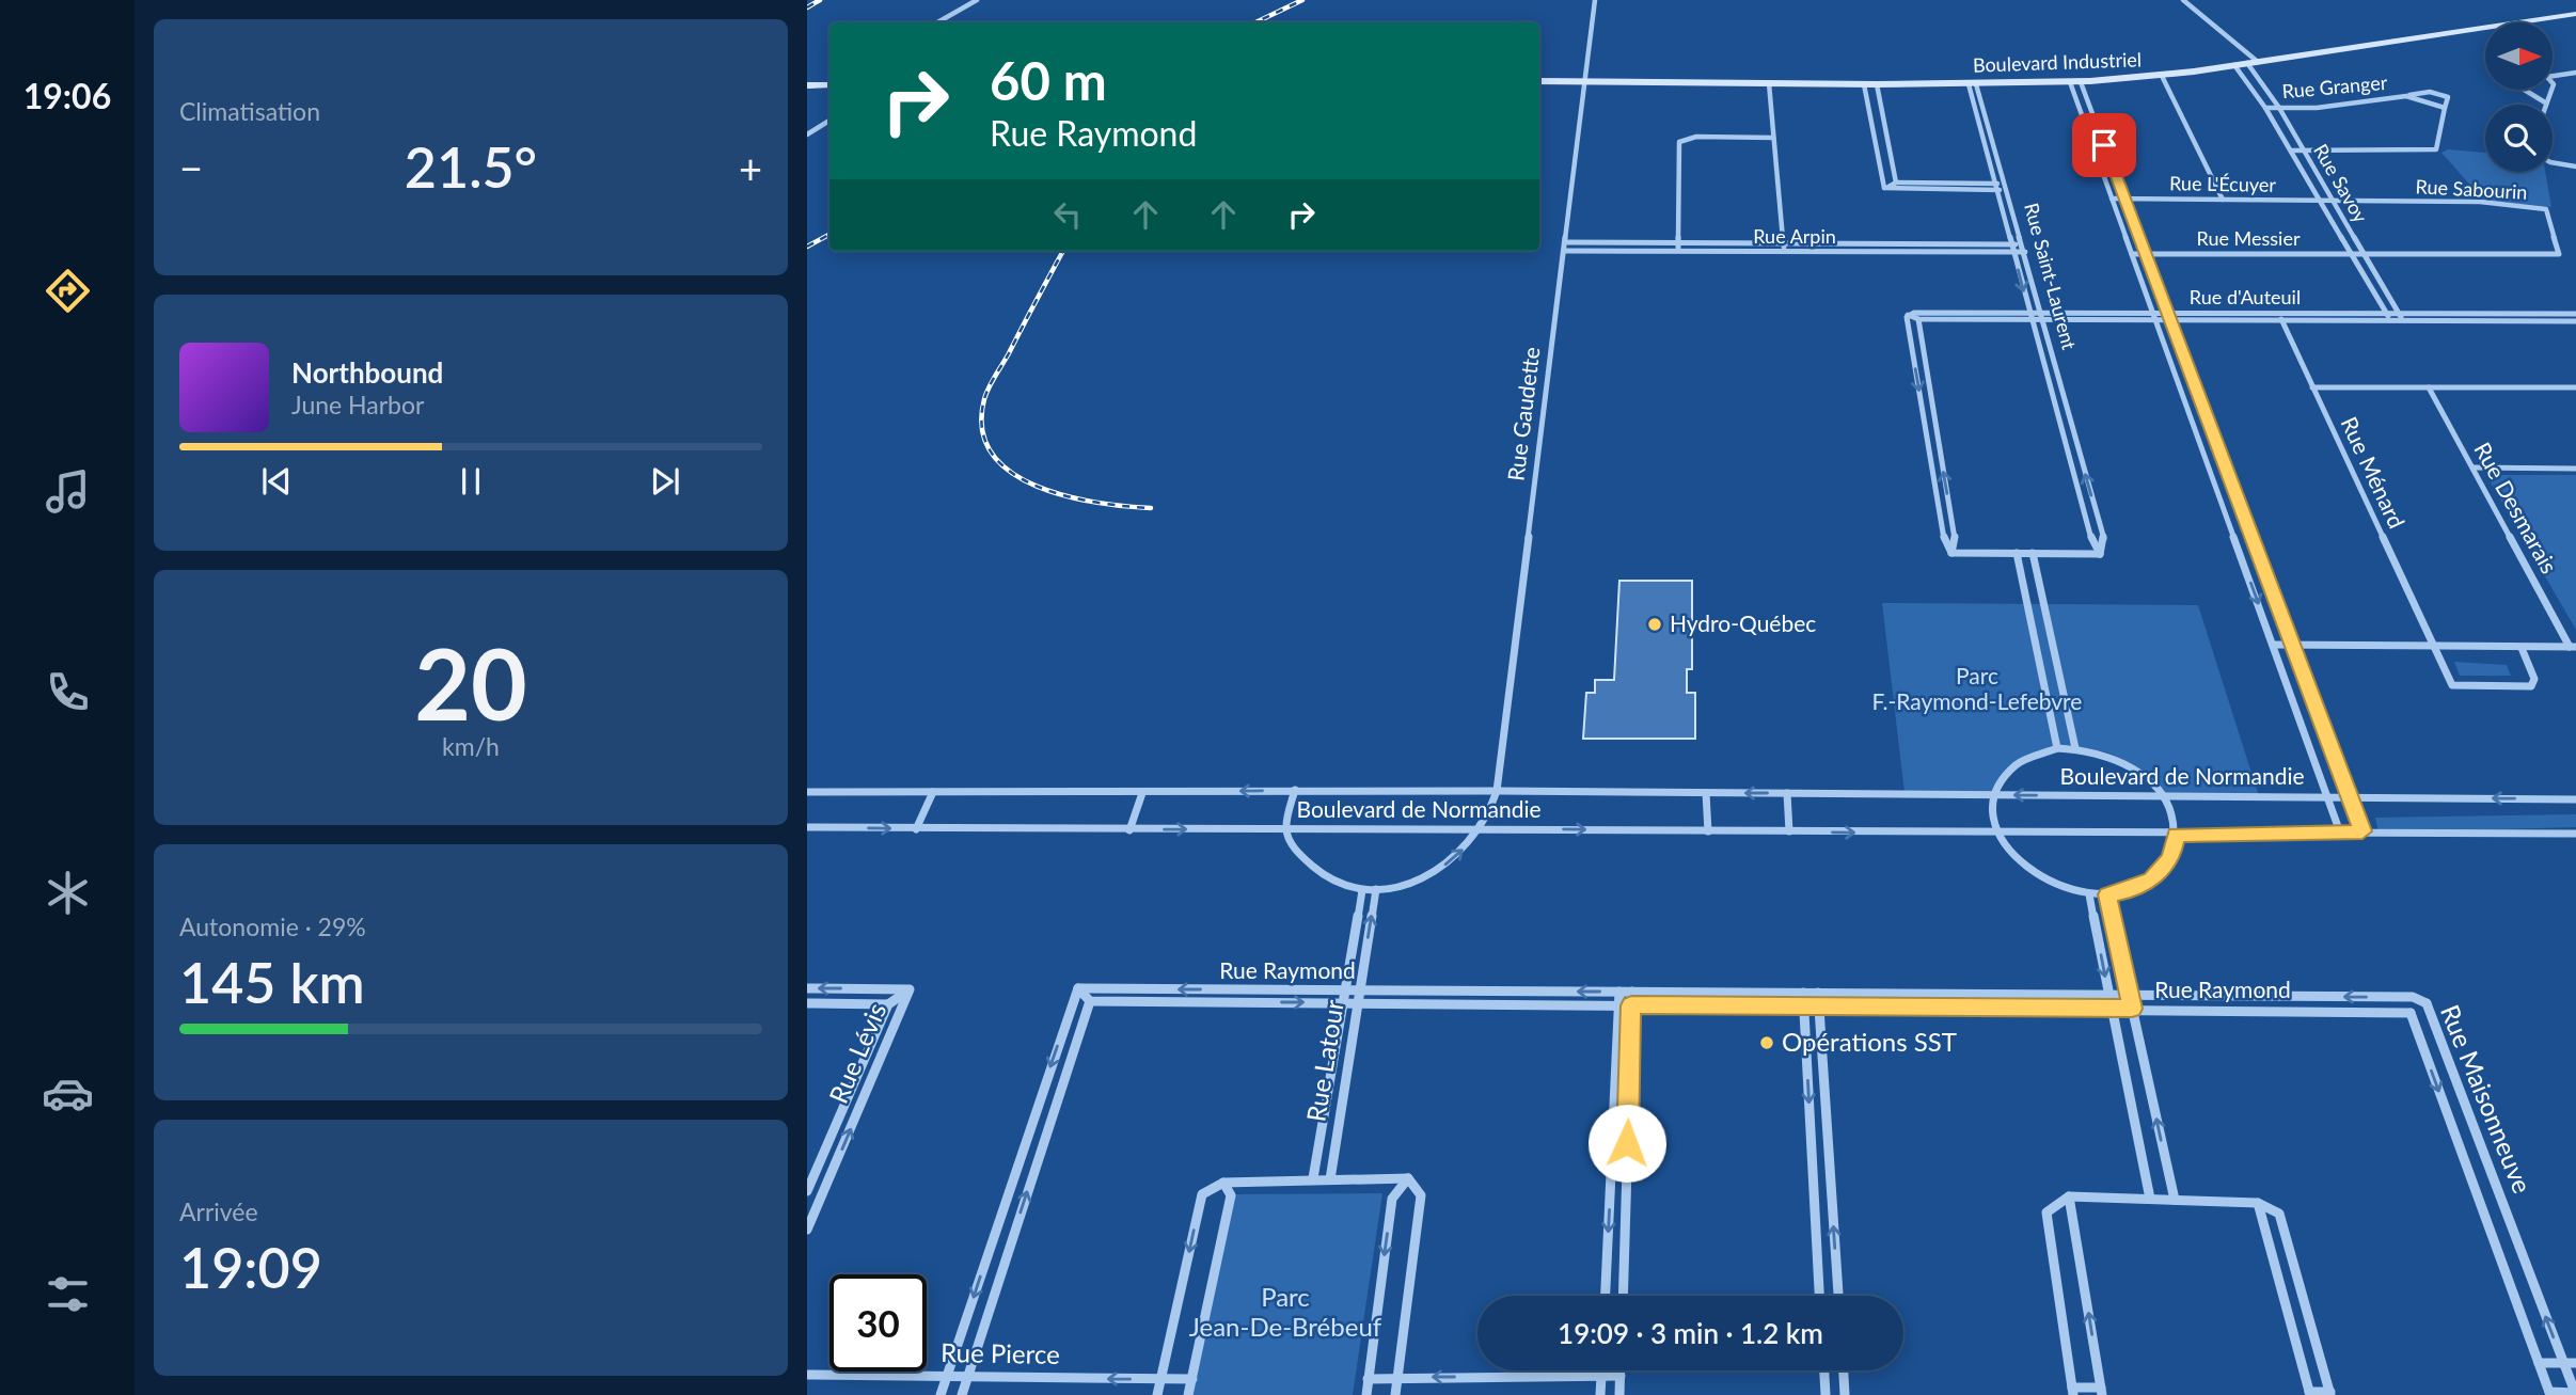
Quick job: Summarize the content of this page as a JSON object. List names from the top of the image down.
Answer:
{
  "streets": {
    "street": [
      "Boulevard Industriel",
      "Rue Granger",
      "Rue Savoy",
      "Rue L'Écuyer",
      "Rue Sabourin",
      "Rue Arpin",
      "Rue Messier",
      "Rue Saint-Laurent",
      "Rue d'Auteuil",
      "Rue Gaudette",
      "Rue Ménard",
      "Rue Desmarais",
      "Boulevard de Normandie",
      "Rue Raymond",
      "Rue Lévis",
      "Rue Latour",
      "Rue Maisonneuve",
      "Rue Pierce"
    ]
  },
  "crossings": [
    ["Boulevard Industriel", "Rue Savoy"],
    ["Boulevard Industriel", "Rue Saint-Laurent"],
    ["Boulevard Industriel", "Rue Gaudette"],
    ["Rue Granger", "Rue Savoy"],
    ["Rue Savoy", "Rue L'Écuyer"],
    ["Rue Savoy", "Rue Sabourin"],
    ["Rue Savoy", "Rue Messier"],
    ["Rue Savoy", "Rue d'Auteuil"],
    ["Rue L'Écuyer", "Rue Sabourin"],
    ["Rue Sabourin", "Rue Messier"],
    ["Rue Arpin", "Rue Saint-Laurent"],
    ["Rue Arpin", "Rue Gaudette"],
    ["Rue Saint-Laurent", "Rue d'Auteuil"],
    ["Rue d'Auteuil", "Rue Ménard"],
    ["Rue Gaudette", "Boulevard de Normandie"],
    ["Rue Raymond", "Rue Latour"],
    ["Rue Raymond", "Rue Maisonneuve"]
  ],
  "one_way": ["Rue Pierce"],
  "parks": ["Parc F.-Raymond-Lefebvre", "Parc Jean-De-Brébeuf"],
  "places": ["Hydro-Québec", "Opérations SST"],
  "north": "right",
  "page": {
    "tabs": "19:06",
    "tile": [
      "Climatisation",
      ["20", "km/h"],
      ["Autonomie · 29%", "145 km"],
      ["Arrivée", "19:09"]
    ],
    "turn": ["60 m", "Rue Raymond"],
    "heat": ["−", "21.5°", "+"],
    "song": ["Northbound", "June Harbor"],
    "limit": "30",
    "trip": "19:09 · 3 min · 1.2 km"
  }
}
